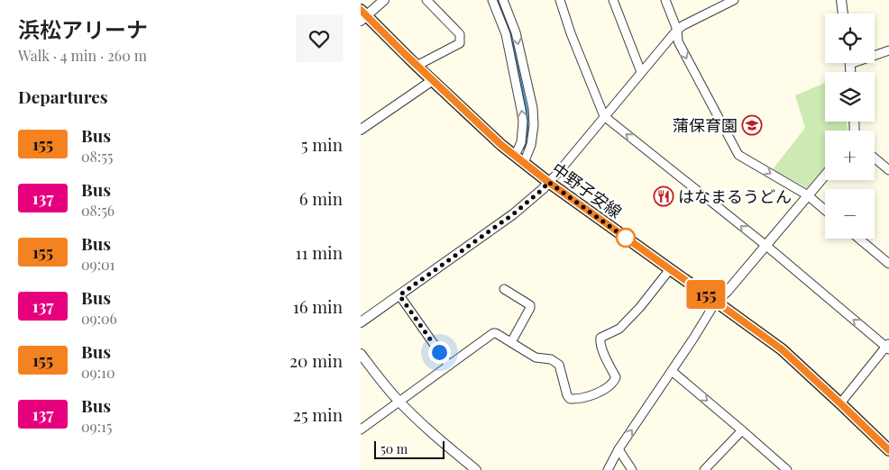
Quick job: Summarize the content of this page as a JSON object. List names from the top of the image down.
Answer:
{
  "streets": {
    "main road": ["中野子安線"]
  },
  "places": {
    "school or university": ["蒲保育園"],
    "restaurant": ["はなまるうどん"]
  },
  "lines": ["bus line 155"],
  "scale_bar": "50 m",
  "page": {
    "heading": [
      ["浜松アリーナ", "Walk · 4 min · 260 m"],
      "Departures"
    ],
    "on_map": "155",
    "map_buttons": ["+", "−"],
    "list": [
      {
        "mark": "155",
        "name": "Bus",
        "note": "08:55",
        "value": "5 min"
      },
      {
        "mark": "137",
        "name": "Bus",
        "note": "08:56",
        "value": "6 min"
      },
      {
        "mark": "155",
        "name": "Bus",
        "note": "09:01",
        "value": "11 min"
      },
      {
        "mark": "137",
        "name": "Bus",
        "note": "09:06",
        "value": "16 min"
      },
      {
        "mark": "155",
        "name": "Bus",
        "note": "09:10",
        "value": "20 min"
      },
      {
        "mark": "137",
        "name": "Bus",
        "note": "09:15",
        "value": "25 min"
      }
    ],
    "scale": "50 m"
  }
}
